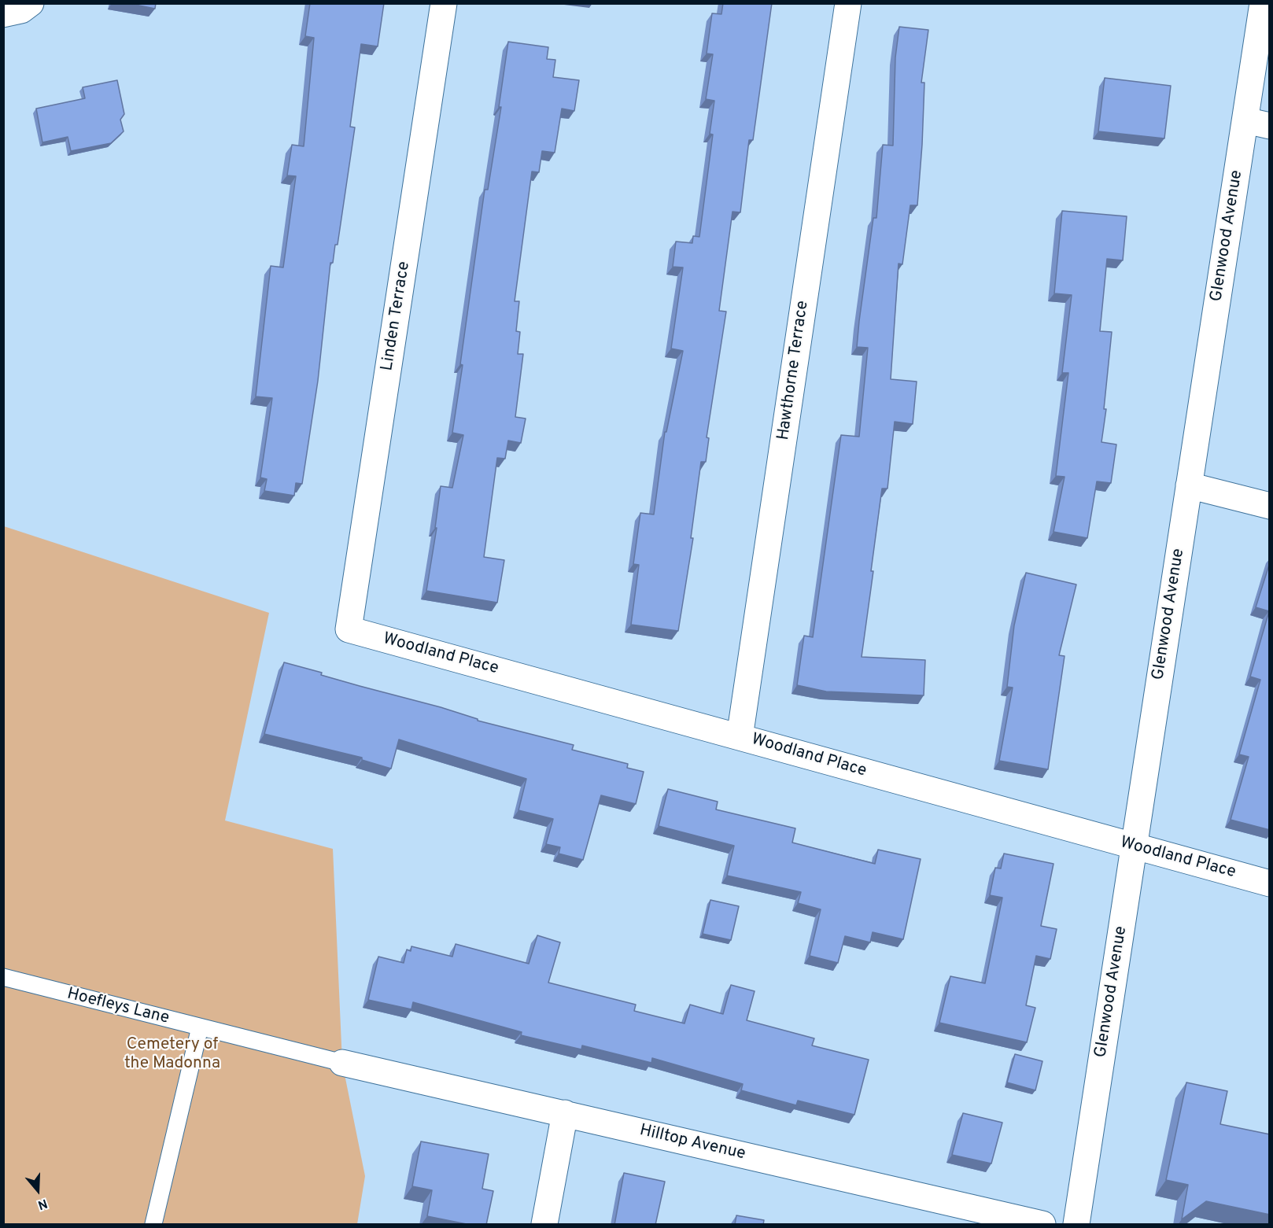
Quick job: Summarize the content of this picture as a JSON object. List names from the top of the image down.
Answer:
{
  "streets": {
    "street": [
      "Glenwood Avenue",
      "Linden Terrace",
      "Hawthorne Terrace",
      "Woodland Place",
      "Hilltop Avenue"
    ],
    "lane": ["Hoefleys Lane"]
  },
  "crossings": [
    ["Glenwood Avenue", "Woodland Place"],
    ["Linden Terrace", "Woodland Place"],
    ["Hawthorne Terrace", "Woodland Place"],
    ["Hoefleys Lane", "Hilltop Avenue"]
  ],
  "parks": ["Cemetery of the Madonna"],
  "north": "bottom"
}
